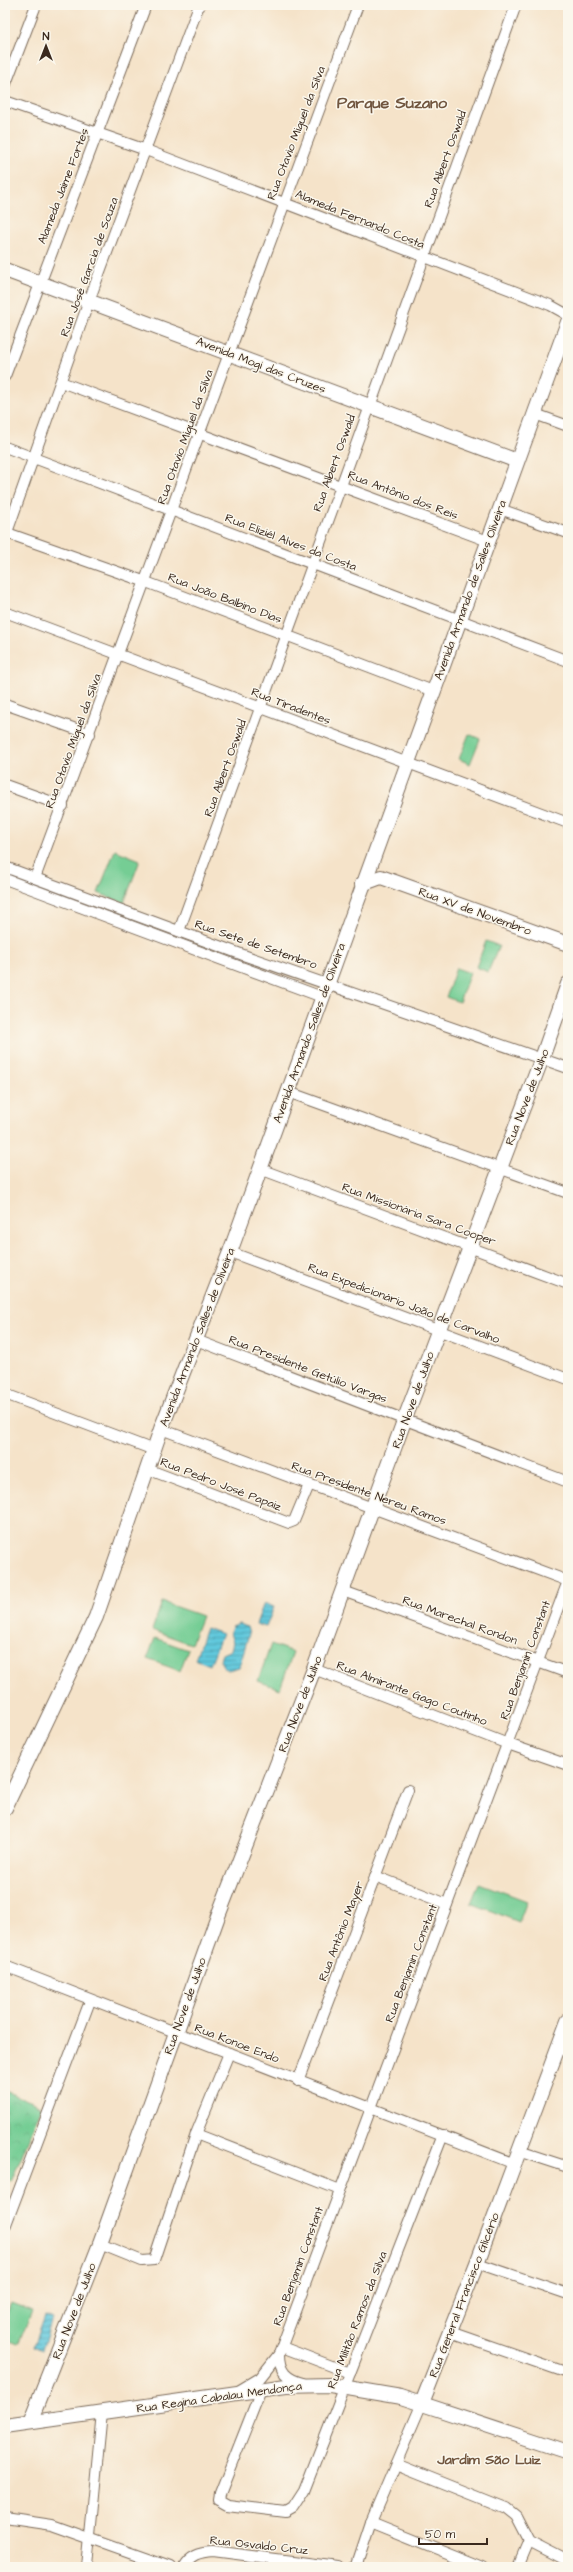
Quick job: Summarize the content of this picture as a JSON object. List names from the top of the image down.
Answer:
{
  "streets": {
    "main road": [
      "Avenida Mogi das Cruzes",
      "Avenida Armando de Salles Oliveira",
      "Rua XV de Novembro",
      "Avenida Armando Salles de Oliveira",
      "Rua Nove de Julho",
      "Rua General Francisco Glicério",
      "Rua Regina Cabalau Mendonça"
    ],
    "street": [
      "Rua Otavio Miguel da Silva",
      "Rua Albert Oswald",
      "Alameda Jaime Fortes",
      "Alameda Fernando Costa",
      "Rua José Garcia de Souza",
      "Rua Antônio dos Reis",
      "Rua Eliziél Alves da Costa",
      "Rua João Balbino Dias",
      "Rua Tiradentes",
      "Rua Sete de Setembro",
      "Rua Missionária Sara Cooper",
      "Rua Expedicionário João de Carvalho",
      "Rua Presidente Getúlio Vargas",
      "Rua Pedro José Papaiz",
      "Rua Presidente Nereu Ramos",
      "Rua Marechal Rondon",
      "Rua Benjamin Constant",
      "Rua Almirante Gago Coutinho",
      "Rua Antônio Mayer",
      "Rua Konoe Endo",
      "Rua Militão Ramos da Silva",
      "Rua Osvaldo Cruz"
    ]
  },
  "crossings": [
    ["Rua Otavio Miguel da Silva", "Alameda Fernando Costa"],
    ["Rua Otavio Miguel da Silva", "Avenida Mogi das Cruzes"],
    ["Rua Otavio Miguel da Silva", "Rua Antônio dos Reis"],
    ["Rua Otavio Miguel da Silva", "Rua Eliziél Alves da Costa"],
    ["Rua Otavio Miguel da Silva", "Rua João Balbino Dias"],
    ["Rua Otavio Miguel da Silva", "Rua Tiradentes"],
    ["Rua Otavio Miguel da Silva", "Rua Sete de Setembro"],
    ["Rua Albert Oswald", "Alameda Fernando Costa"],
    ["Rua Albert Oswald", "Avenida Mogi das Cruzes"],
    ["Rua Albert Oswald", "Rua Antônio dos Reis"],
    ["Rua Albert Oswald", "Rua Eliziél Alves da Costa"],
    ["Rua Albert Oswald", "Rua João Balbino Dias"],
    ["Rua Albert Oswald", "Rua Tiradentes"],
    ["Rua Albert Oswald", "Rua Sete de Setembro"],
    ["Alameda Jaime Fortes", "Alameda Fernando Costa"],
    ["Alameda Jaime Fortes", "Avenida Mogi das Cruzes"],
    ["Alameda Fernando Costa", "Rua José Garcia de Souza"],
    ["Rua José Garcia de Souza", "Avenida Mogi das Cruzes"],
    ["Rua José Garcia de Souza", "Rua Antônio dos Reis"],
    ["Rua José Garcia de Souza", "Rua Eliziél Alves da Costa"],
    ["Rua José Garcia de Souza", "Rua João Balbino Dias"],
    ["Avenida Mogi das Cruzes", "Avenida Armando de Salles Oliveira"],
    ["Rua Antônio dos Reis", "Avenida Armando de Salles Oliveira"],
    ["Rua Eliziél Alves da Costa", "Avenida Armando de Salles Oliveira"],
    ["Avenida Armando de Salles Oliveira", "Rua João Balbino Dias"],
    ["Avenida Armando de Salles Oliveira", "Rua Tiradentes"],
    ["Avenida Armando de Salles Oliveira", "Avenida Armando Salles de Oliveira"],
    ["Rua Sete de Setembro", "Avenida Armando Salles de Oliveira"],
    ["Rua Sete de Setembro", "Rua Nove de Julho"],
    ["Avenida Armando Salles de Oliveira", "Rua Missionária Sara Cooper"],
    ["Avenida Armando Salles de Oliveira", "Rua Expedicionário João de Carvalho"],
    ["Avenida Armando Salles de Oliveira", "Rua Presidente Getúlio Vargas"],
    ["Avenida Armando Salles de Oliveira", "Rua Pedro José Papaiz"],
    ["Avenida Armando Salles de Oliveira", "Rua Presidente Nereu Ramos"],
    ["Rua Nove de Julho", "Rua Missionária Sara Cooper"],
    ["Rua Nove de Julho", "Rua Expedicionário João de Carvalho"],
    ["Rua Nove de Julho", "Rua Presidente Getúlio Vargas"],
    ["Rua Nove de Julho", "Rua Presidente Nereu Ramos"],
    ["Rua Nove de Julho", "Rua Marechal Rondon"],
    ["Rua Nove de Julho", "Rua Almirante Gago Coutinho"],
    ["Rua Nove de Julho", "Rua Konoe Endo"],
    ["Rua Nove de Julho", "Rua Regina Cabalau Mendonça"],
    ["Rua Pedro José Papaiz", "Rua Presidente Nereu Ramos"],
    ["Rua Presidente Nereu Ramos", "Rua Benjamin Constant"],
    ["Rua Marechal Rondon", "Rua Benjamin Constant"],
    ["Rua Benjamin Constant", "Rua Almirante Gago Coutinho"],
    ["Rua Benjamin Constant", "Rua Konoe Endo"],
    ["Rua Benjamin Constant", "Rua Regina Cabalau Mendonça"],
    ["Rua Antônio Mayer", "Rua Konoe Endo"],
    ["Rua Konoe Endo", "Rua General Francisco Glicério"],
    ["Rua Konoe Endo", "Rua Militão Ramos da Silva"],
    ["Rua General Francisco Glicério", "Rua Regina Cabalau Mendonça"],
    ["Rua Militão Ramos da Silva", "Rua Regina Cabalau Mendonça"]
  ],
  "districts": ["Parque Suzano", "Jardim São Luiz"],
  "scale_bar": "50 m",
  "north": "top"
}
